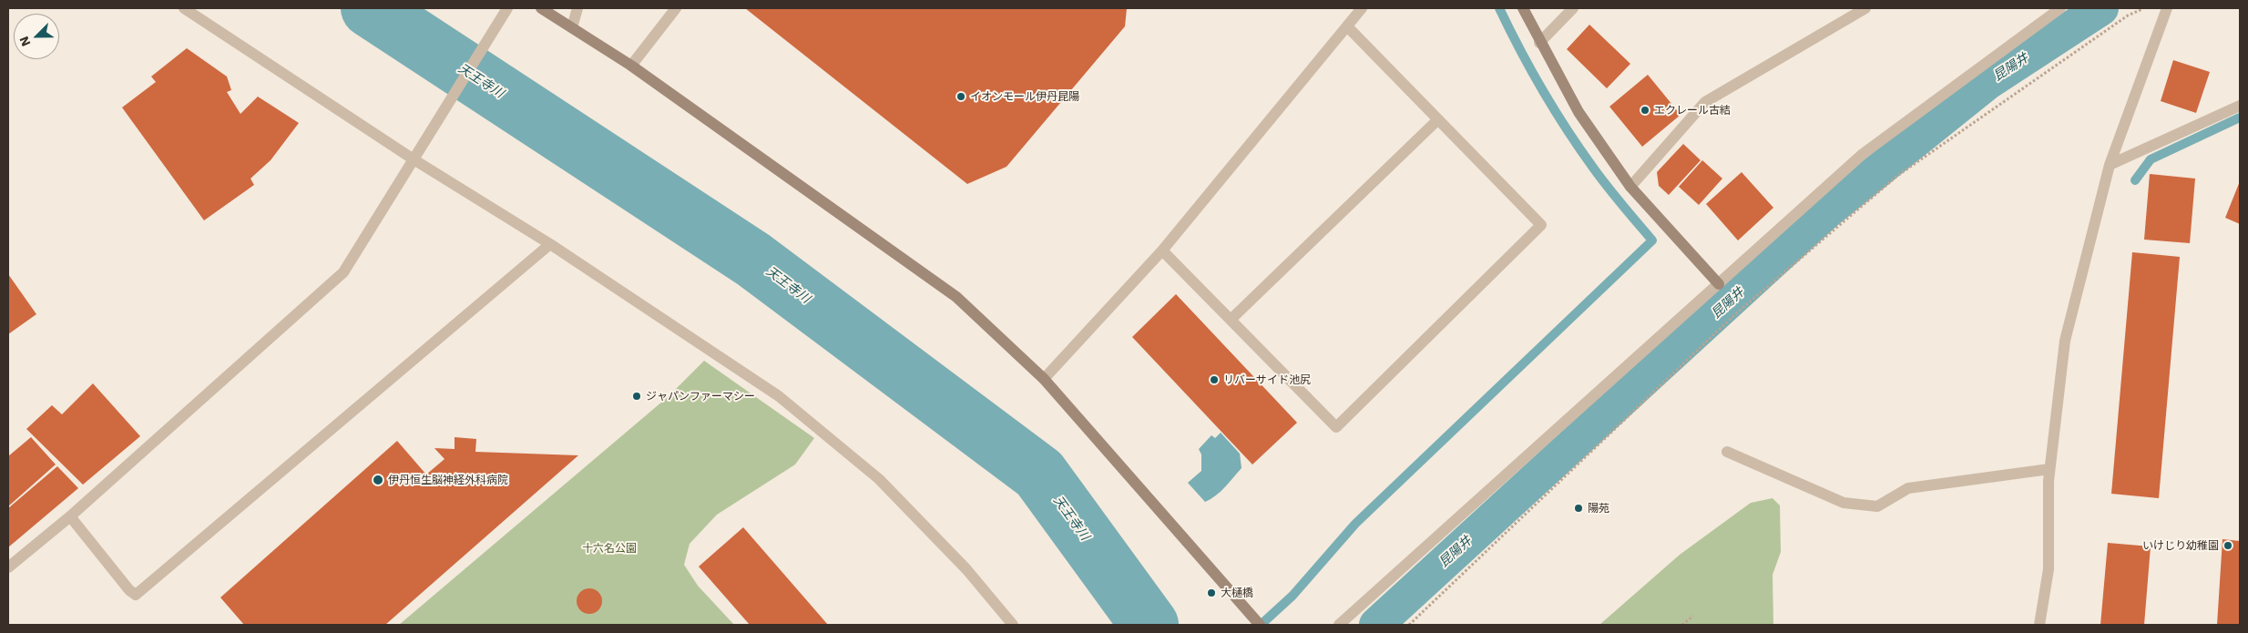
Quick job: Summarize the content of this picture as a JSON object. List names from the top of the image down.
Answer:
{
  "water": ["昆陽井", "天王寺川"],
  "parks": ["十六名公園"],
  "places": [
    "イオンモール伊丹昆陽",
    "エクレール古結",
    "リバーサイド池尻",
    "ジャパンファーマシー",
    "伊丹恒生脳神経外科病院",
    "陽苑",
    "いけじり幼稚園",
    "大樋橋"
  ],
  "north": "bottom left"
}
